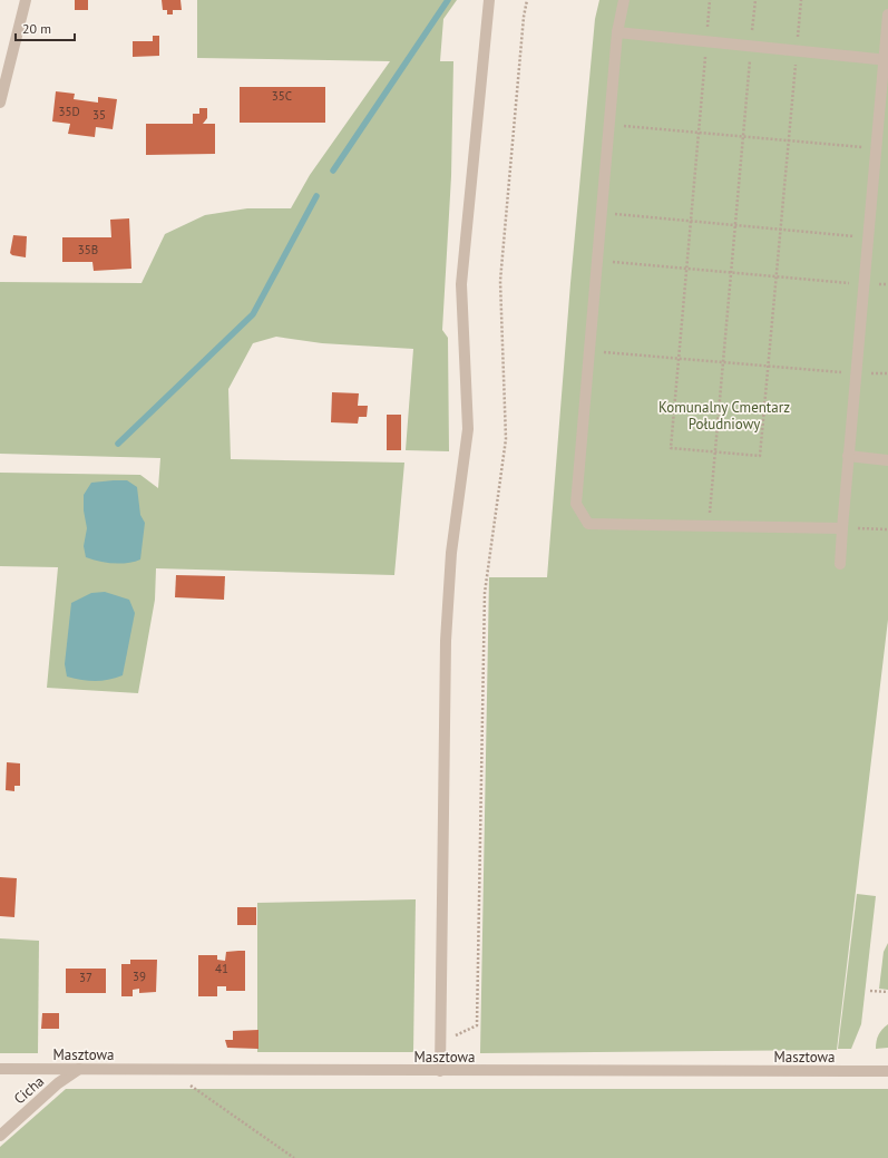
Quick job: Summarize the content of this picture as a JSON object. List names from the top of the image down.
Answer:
{
  "streets": {
    "street": ["Masztowa", "Cicha"]
  },
  "crossings": [
    ["Masztowa", "Cicha"]
  ],
  "parks": ["Komunalny Cmentarz Południowy"],
  "house_numbers": [
    "35C",
    "35D",
    "35",
    "35B",
    "41",
    "39",
    "37"
  ],
  "scale_bar": "20 m"
}
